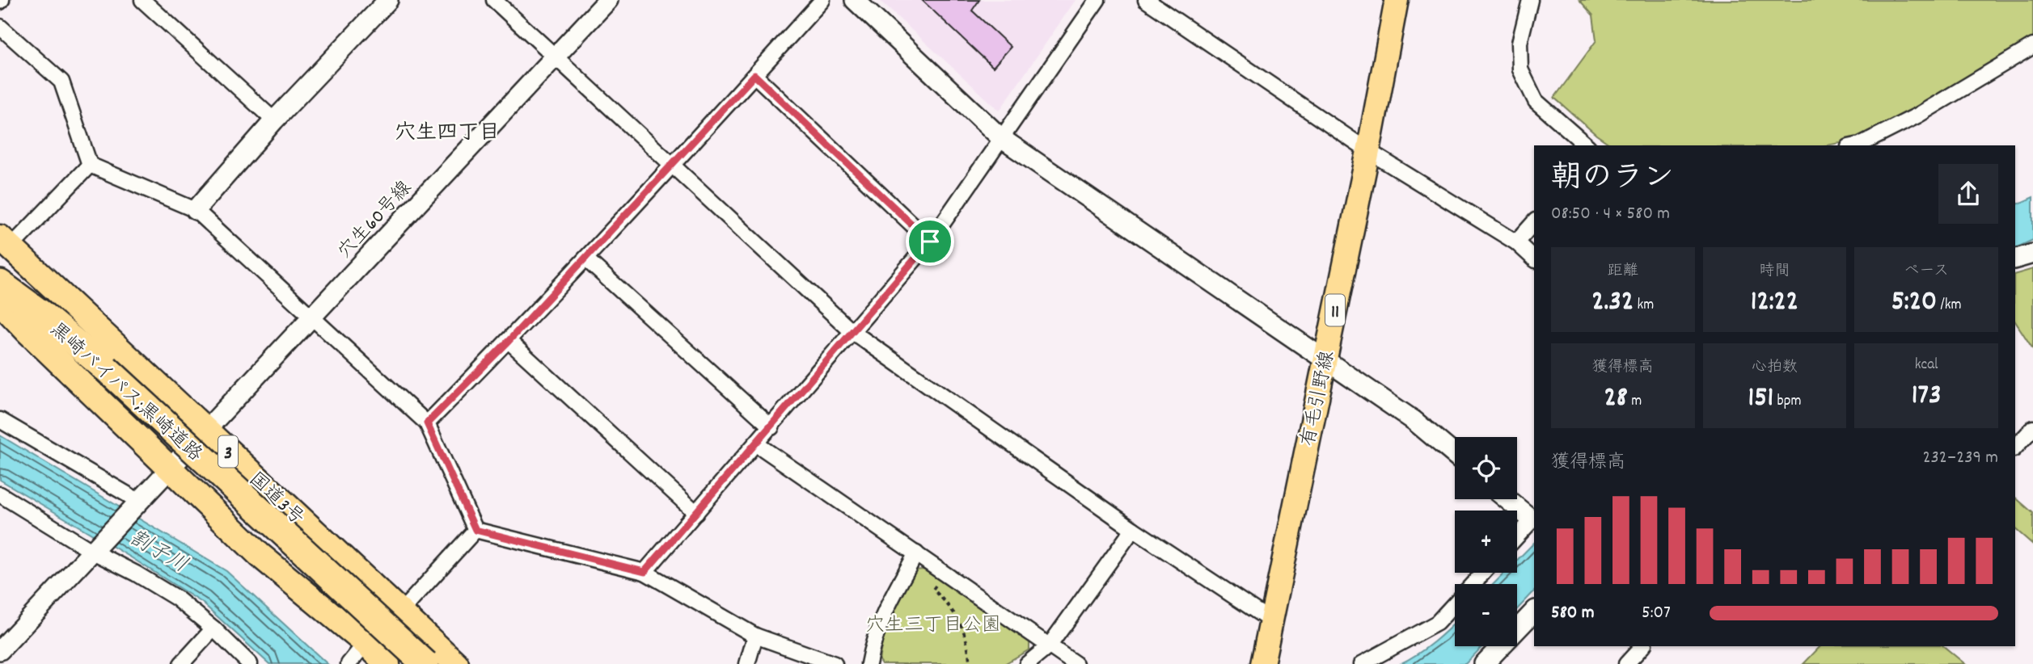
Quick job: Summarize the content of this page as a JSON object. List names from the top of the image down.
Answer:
{
  "streets": {
    "highway": ["黒崎バイパス;黒崎道路", "3", "国道3号"],
    "main road": ["11", "有毛引野線"],
    "street": ["穴生60号線"]
  },
  "crossings": [
    ["穴生60号線", "国道3号"]
  ],
  "districts": ["穴生四丁目"],
  "water": ["割子川"],
  "parks": ["穴生三丁目公園"],
  "page": {
    "heading": ["朝のラン", "08:50 · 4 × 580 m"],
    "stats": [
      ["距離", "2.32 km"],
      ["時間", "12:22"],
      ["ペース", "5:20 /km"],
      ["獲得標高", "28 m"],
      ["心拍数", "151 bpm"],
      ["kcal", "173"]
    ],
    "chart": ["獲得標高", "232–239 m"],
    "map_buttons": ["+", "−"],
    "list": [
      {
        "name": "580 m",
        "note": "5:07"
      }
    ]
  }
}
